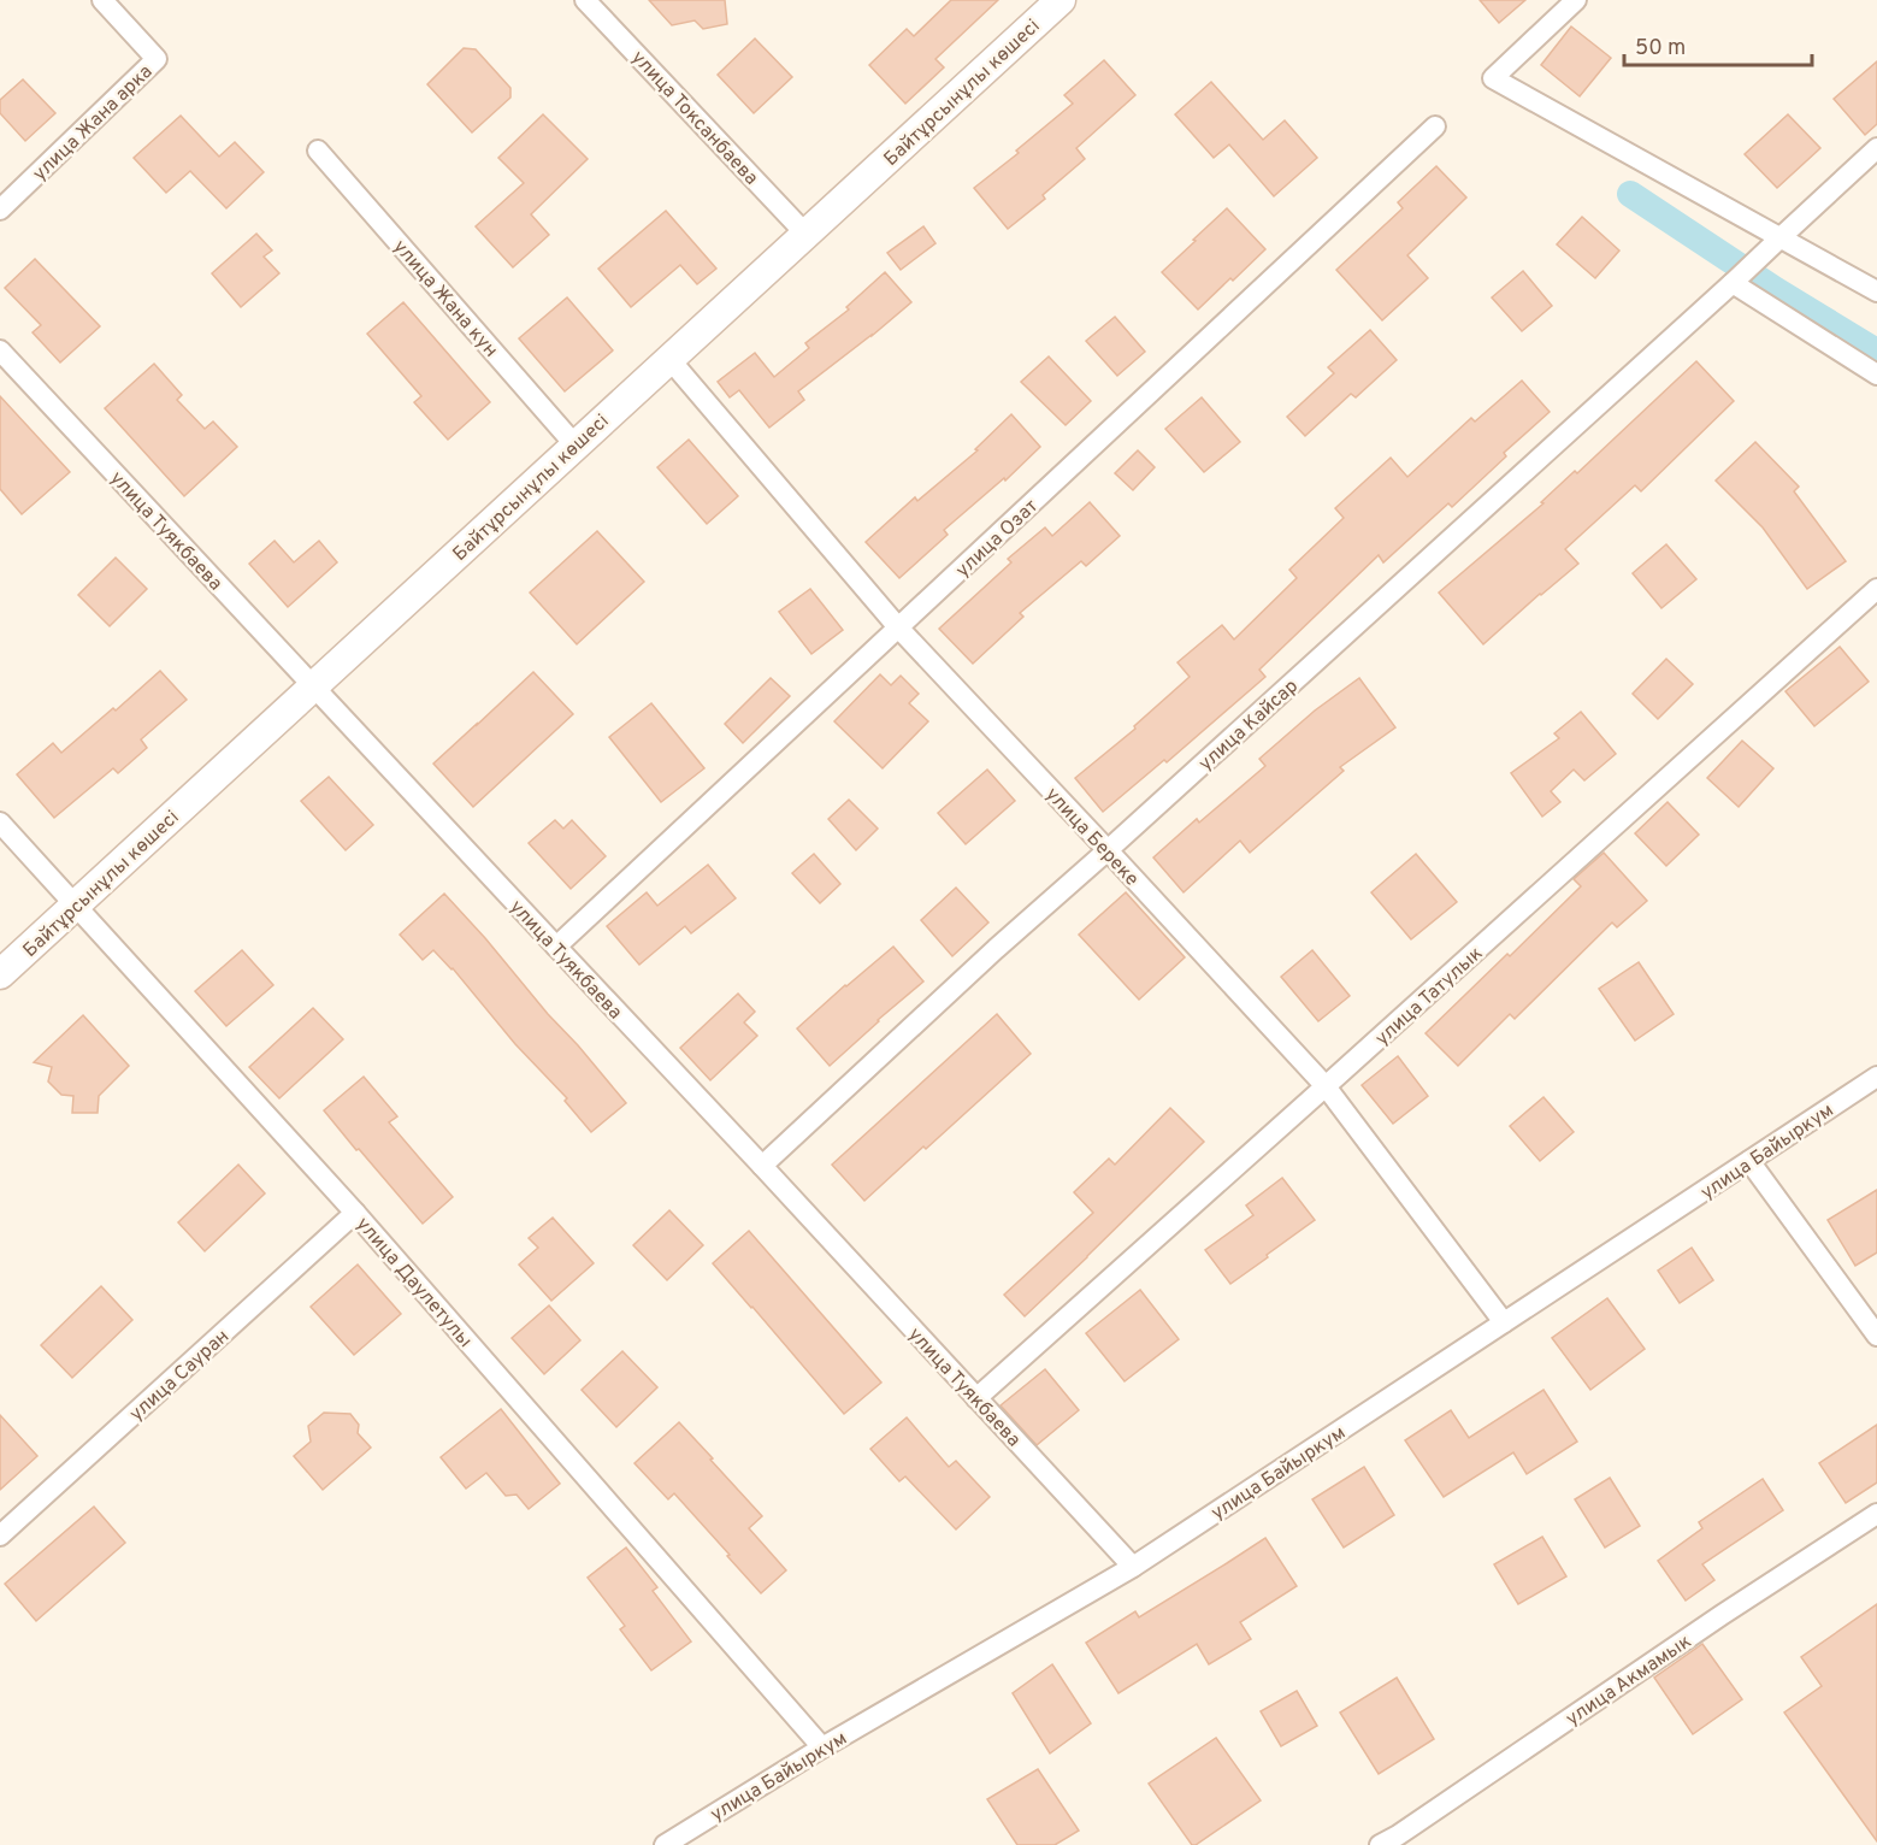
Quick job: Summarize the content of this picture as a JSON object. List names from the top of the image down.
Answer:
{
  "streets": {
    "main road": ["Байтұрсынұлы көшесі"],
    "street": [
      "улица Токсанбаева",
      "улица Жана арка",
      "улица Жана кун",
      "улица Туякбаева",
      "улица Озат",
      "улица Кайсар",
      "улица Береке",
      "улица Татулык",
      "улица Байыркум",
      "улица Даулетулы",
      "улица Сауран",
      "улица Акмамык"
    ]
  },
  "crossings": [
    ["Байтұрсынұлы көшесі", "улица Токсанбаева"],
    ["Байтұрсынұлы көшесі", "улица Жана кун"],
    ["Байтұрсынұлы көшесі", "улица Туякбаева"],
    ["Байтұрсынұлы көшесі", "улица Береке"],
    ["Байтұрсынұлы көшесі", "улица Даулетулы"],
    ["улица Туякбаева", "улица Озат"],
    ["улица Туякбаева", "улица Кайсар"],
    ["улица Туякбаева", "улица Татулык"],
    ["улица Туякбаева", "улица Байыркум"],
    ["улица Озат", "улица Береке"],
    ["улица Кайсар", "улица Береке"],
    ["улица Береке", "улица Татулык"],
    ["улица Береке", "улица Байыркум"],
    ["улица Байыркум", "улица Даулетулы"],
    ["улица Даулетулы", "улица Сауран"]
  ],
  "scale_bar": "50 m"
}
